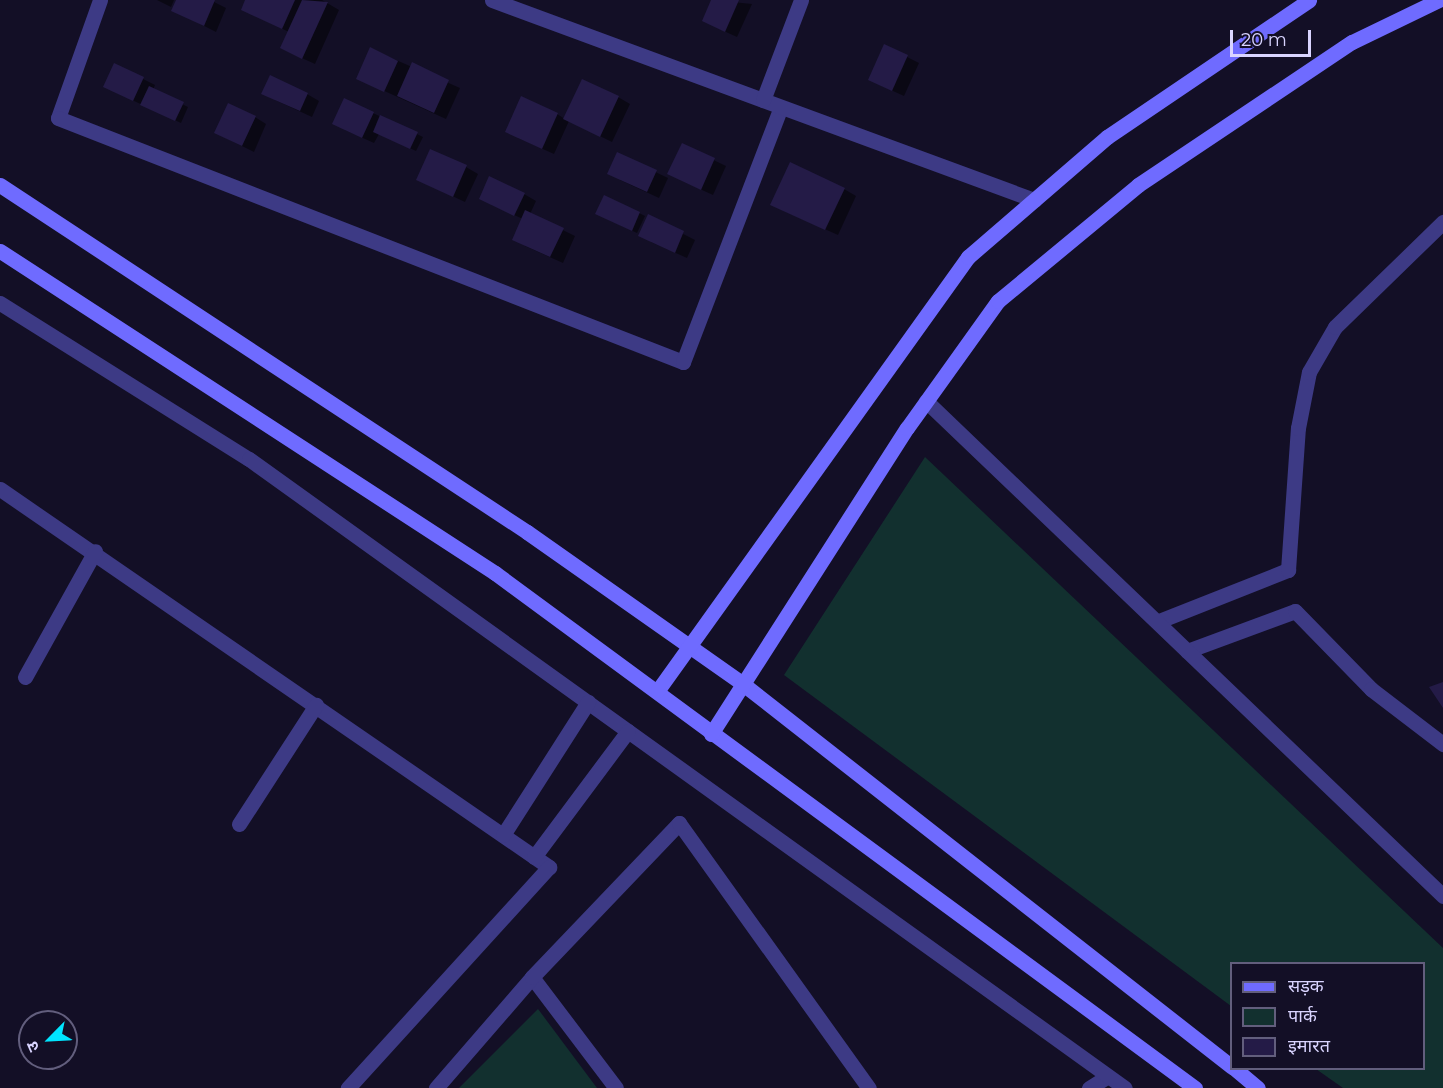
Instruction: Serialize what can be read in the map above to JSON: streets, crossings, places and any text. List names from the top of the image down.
{
  "legend": ["सड़क", "पार्क", "इमारत"],
  "scale_bar": "20 m",
  "north": "bottom left"
}
